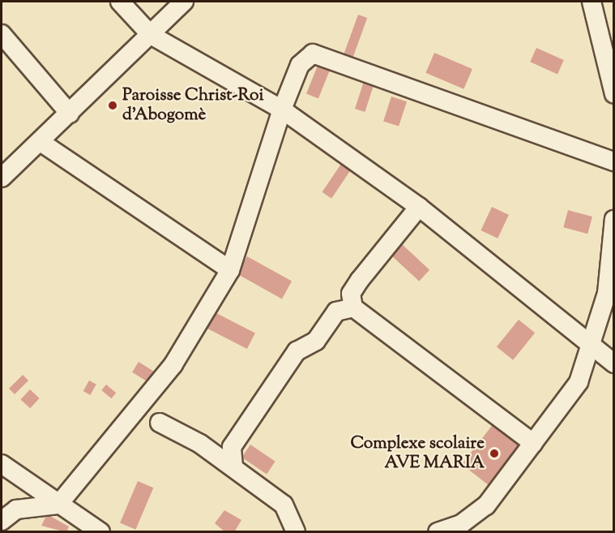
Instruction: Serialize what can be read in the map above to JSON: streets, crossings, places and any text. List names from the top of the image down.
{
  "places": ["Paroisse Christ-Roi d'Abogomè", "Complexe scolaire AVE MARIA"]
}
